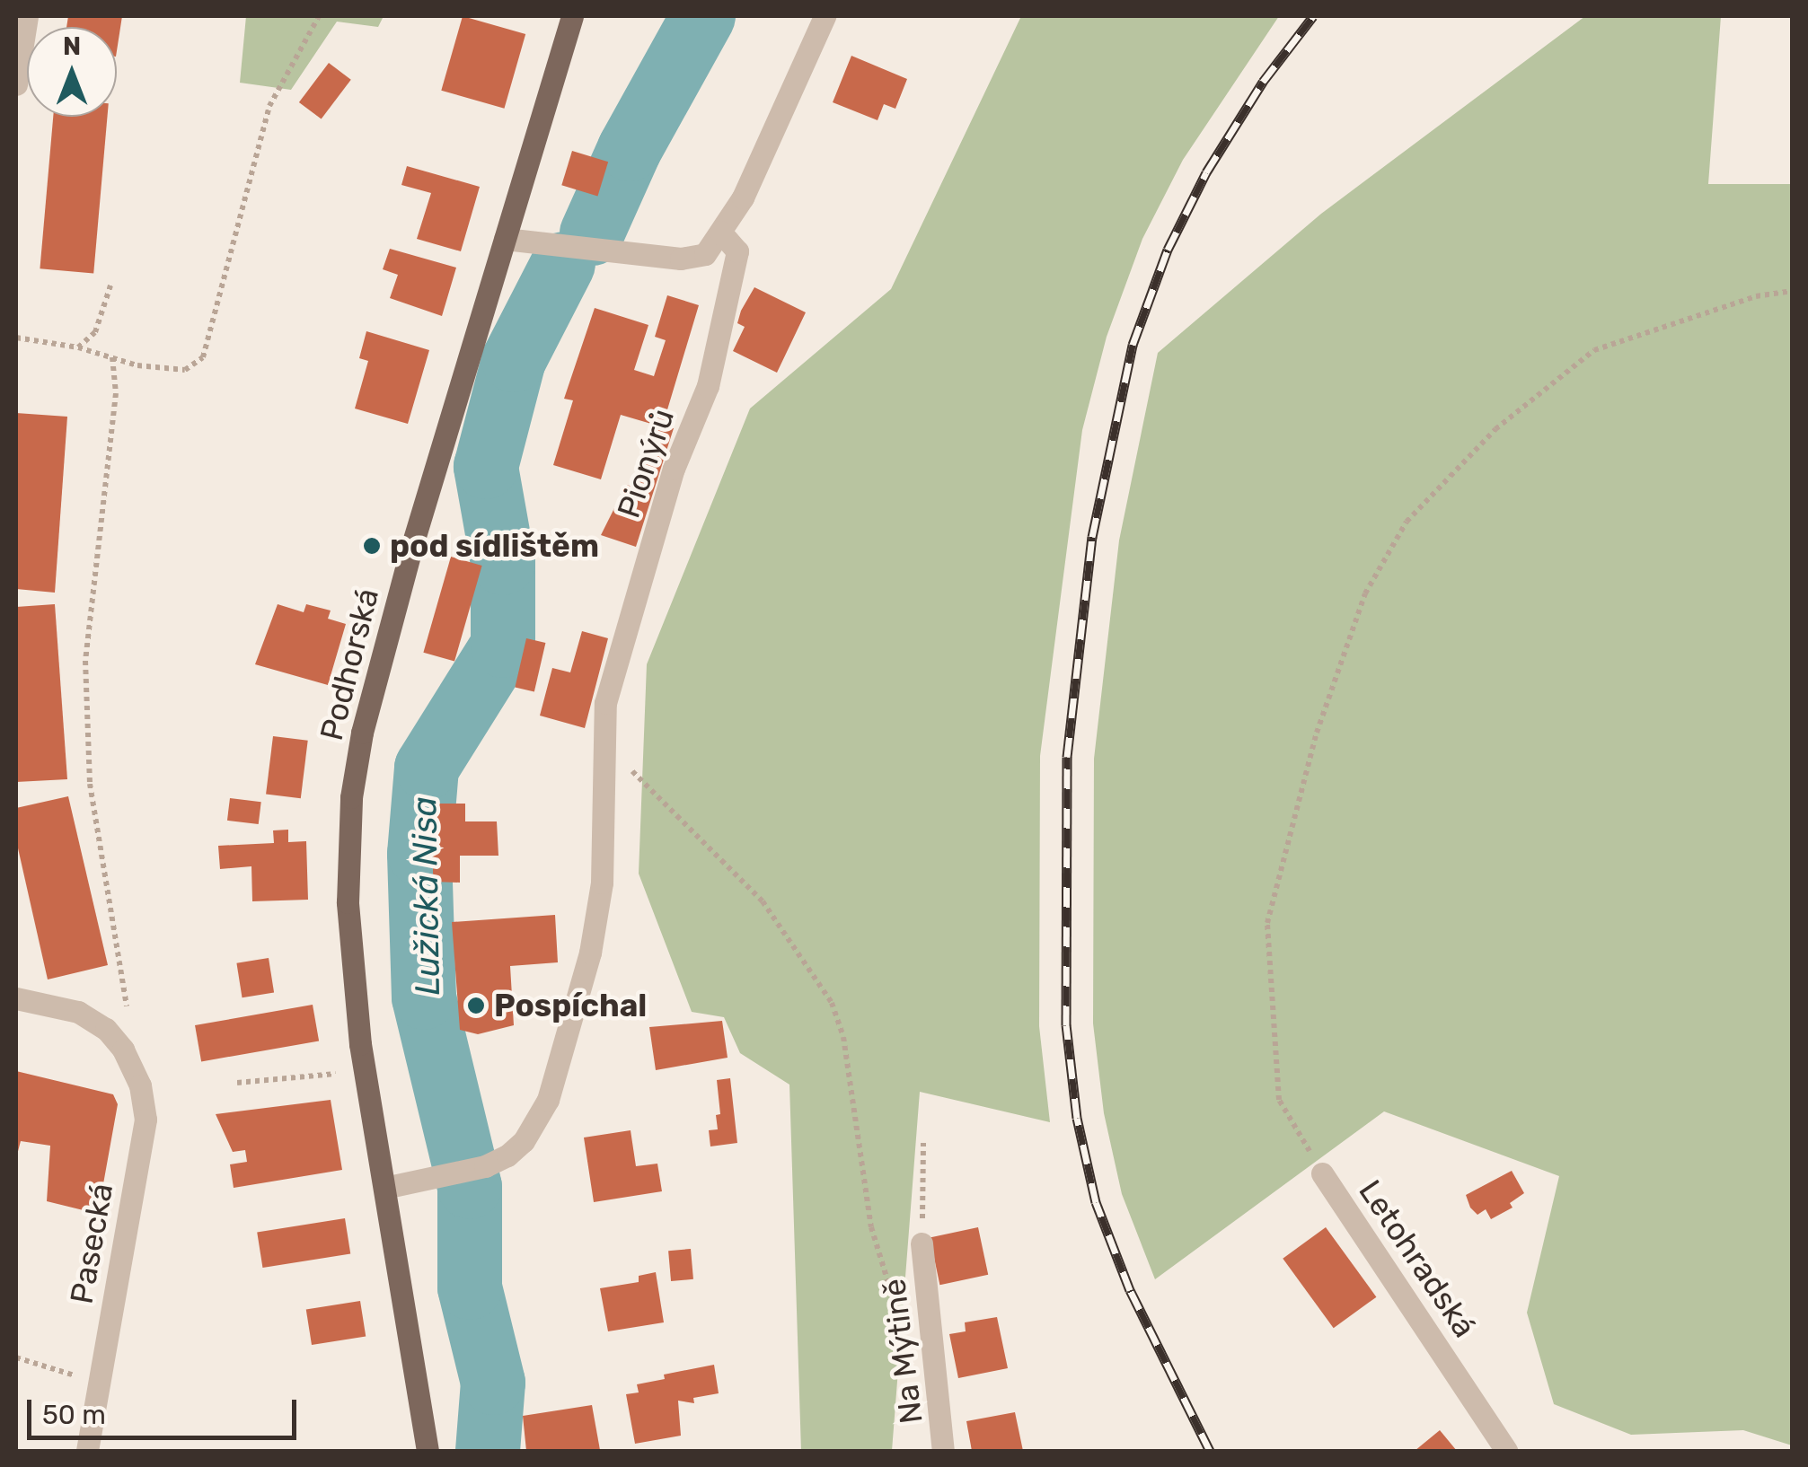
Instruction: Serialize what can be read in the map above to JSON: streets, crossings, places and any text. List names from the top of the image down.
{
  "streets": {
    "main road": ["Podhorská"],
    "street": [
      "Pionýrů",
      "Pasecká",
      "Letohradská",
      "Na Mýtině"
    ]
  },
  "crossings": [
    ["Pionýrů", "Podhorská"]
  ],
  "water": ["Lužická Nisa"],
  "places": ["pod sídlištěm", "Pospíchal"],
  "scale_bar": "50 m",
  "north": "top"
}
